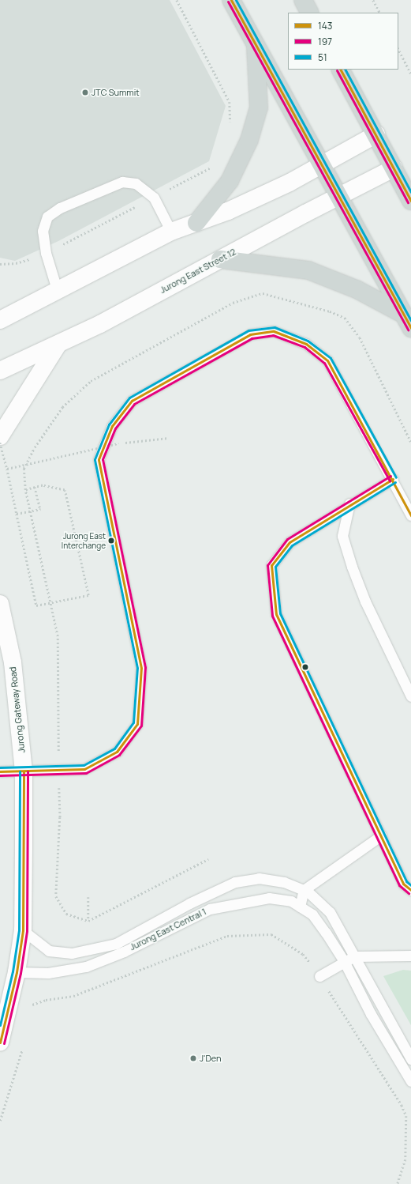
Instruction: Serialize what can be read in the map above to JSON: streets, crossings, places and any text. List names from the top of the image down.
{
  "streets": {
    "street": ["Jurong East Street 12", "Jurong Gateway Road"],
    "lane": ["Jurong East Central 1"]
  },
  "crossings": [
    ["Jurong Gateway Road", "Jurong East Central 1"]
  ],
  "places": ["JTC Summit", "Jurong East Interchange", "J'Den"],
  "lines": ["transit line 143", "transit line 51", "transit line 197"],
  "legend": ["143", "197", "51"]
}
